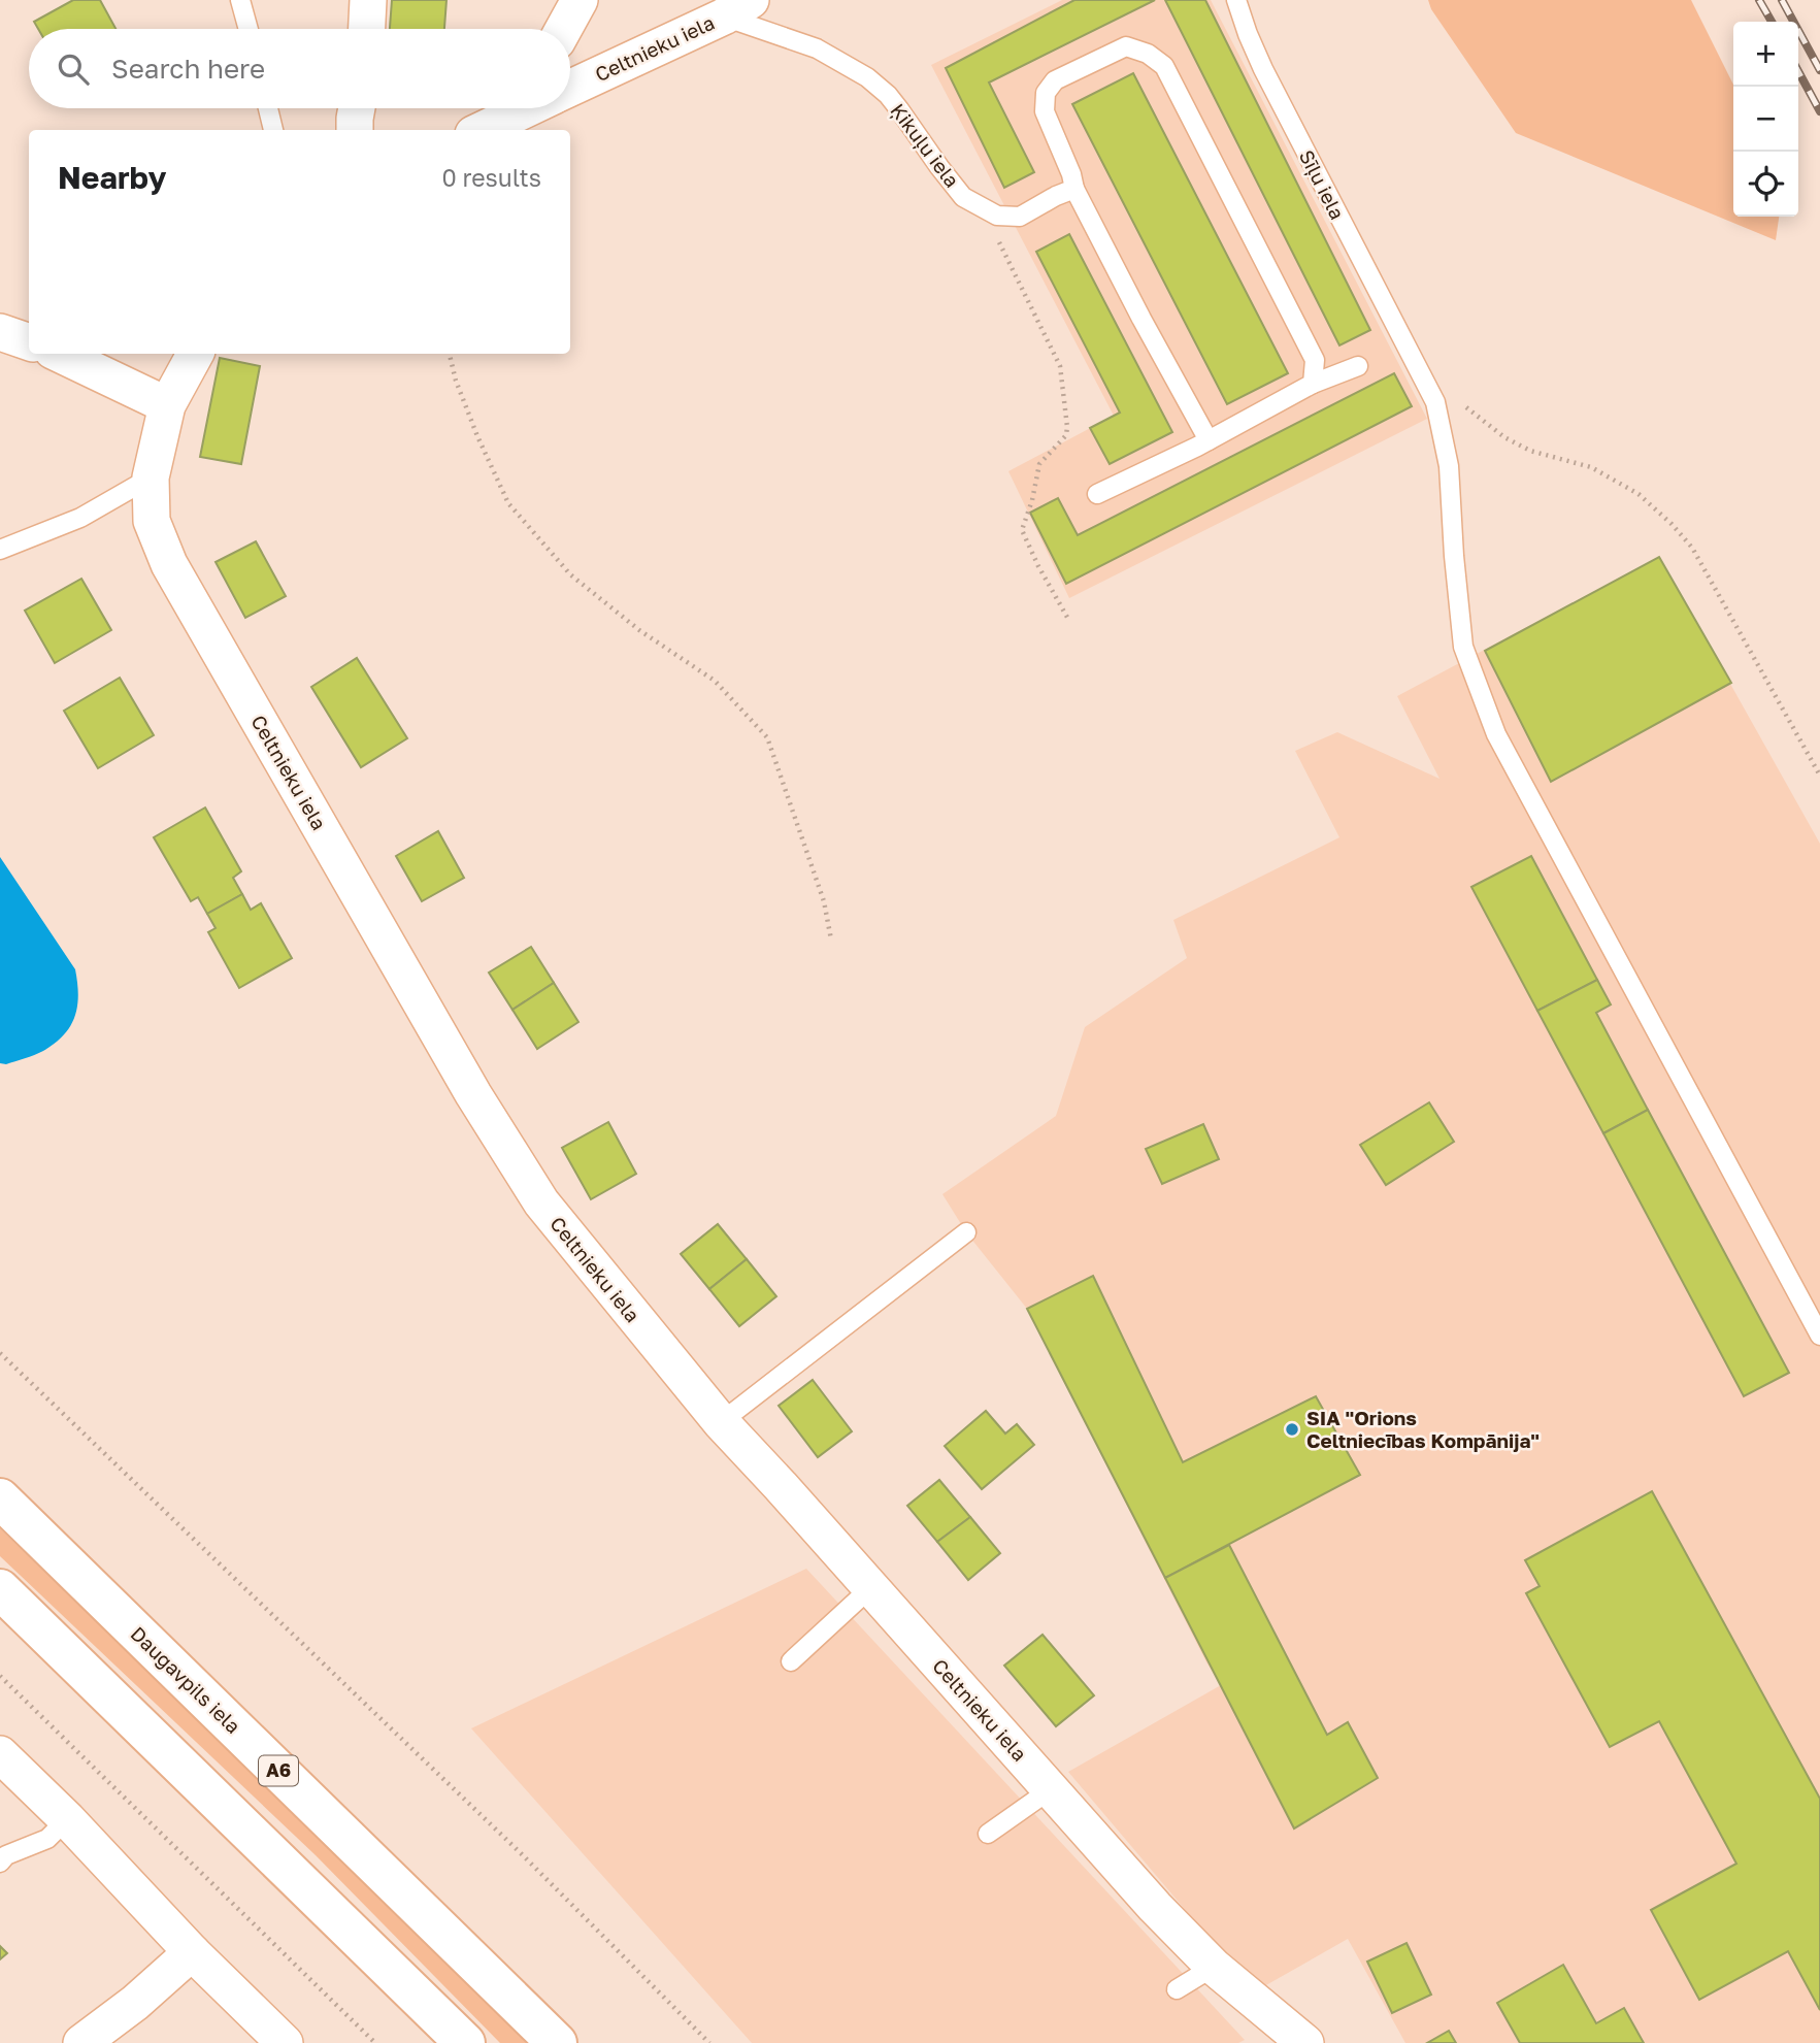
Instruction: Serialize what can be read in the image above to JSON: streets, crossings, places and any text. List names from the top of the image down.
{
  "streets": {
    "highway": ["Daugavpils iela", "A6"],
    "street": ["Celtnieku iela"],
    "lane": ["Ķikuļu iela", "Sīļu iela"]
  },
  "crossings": [
    ["Celtnieku iela", "Ķikuļu iela"]
  ],
  "places": ["SIA \"Orions Celtniecības Kompānija\""],
  "page": {
    "map_buttons": ["+", "−"],
    "search": "Search here",
    "heading": ["Nearby", "0 results"]
  }
}
